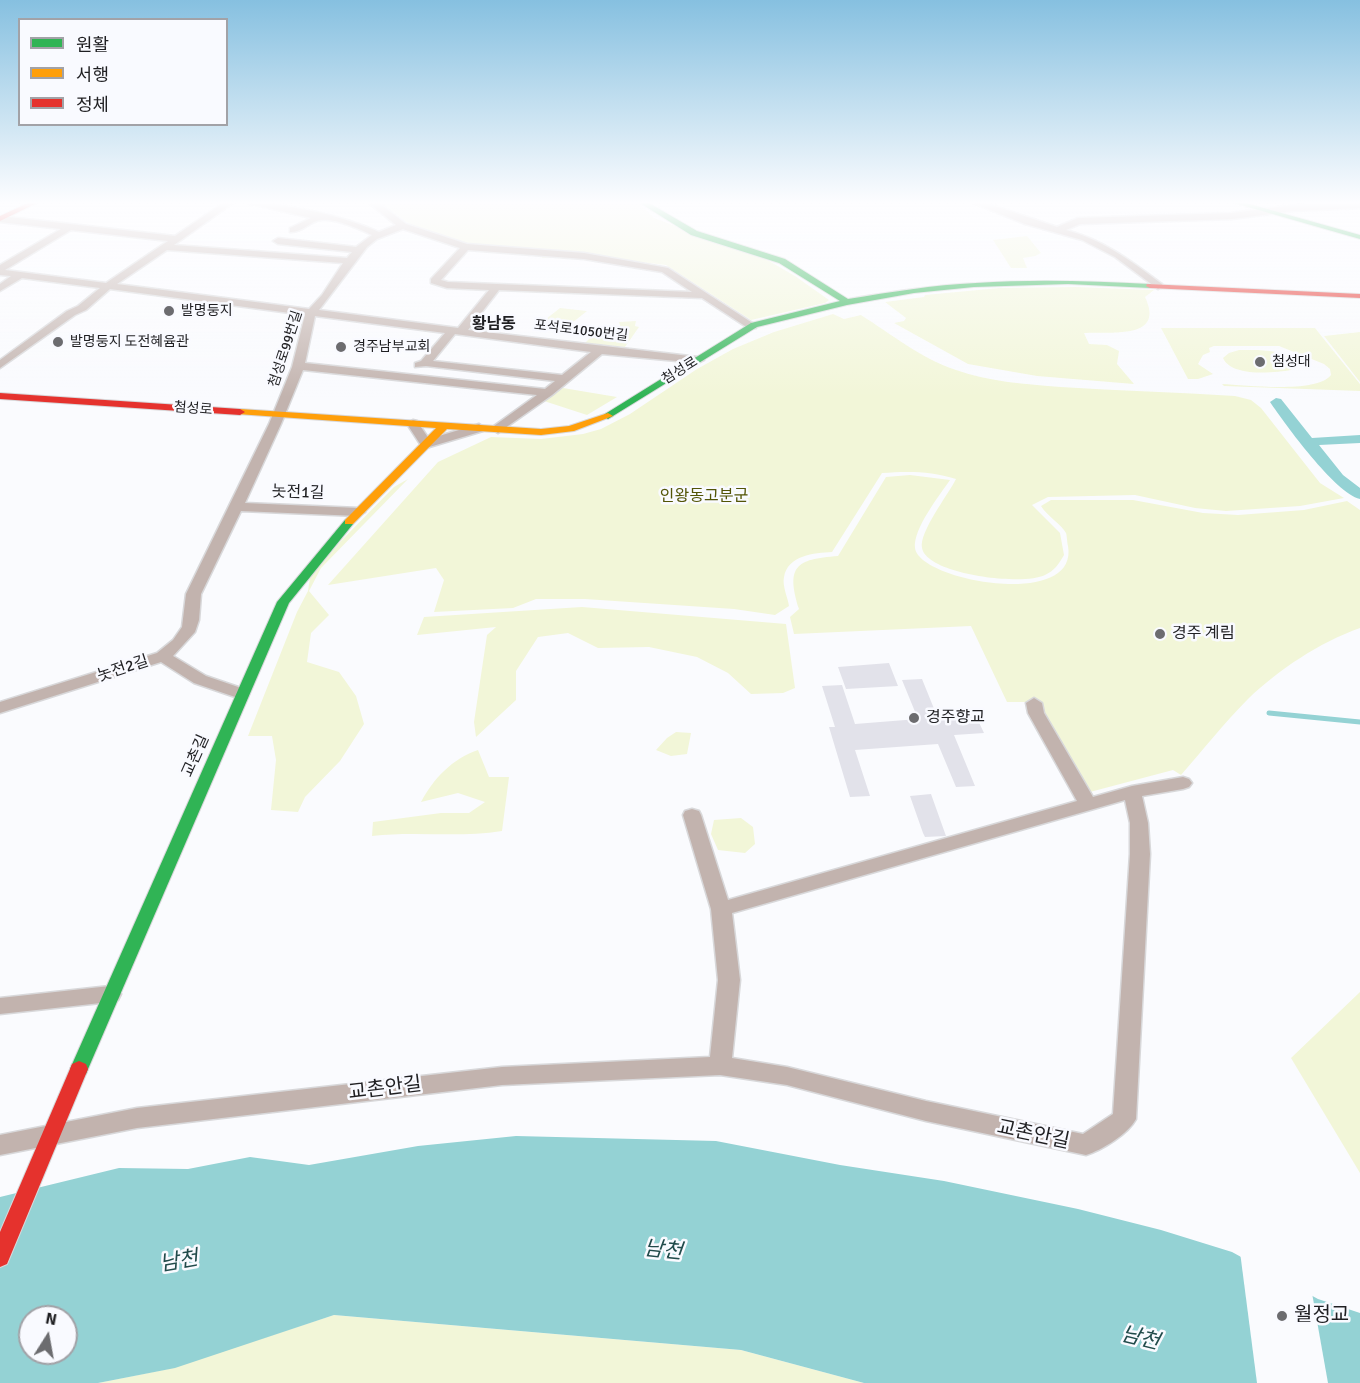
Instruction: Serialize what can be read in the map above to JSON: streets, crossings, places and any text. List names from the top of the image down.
{
  "streets": {
    "street": [
      "포석로1050번길",
      "첨성로99번길",
      "첨성로",
      "놋전1길",
      "놋전2길",
      "교촌길",
      "교촌안길"
    ]
  },
  "crossings": [
    ["포석로1050번길", "첨성로99번길"],
    ["포석로1050번길", "첨성로"],
    ["첨성로99번길", "첨성로"],
    ["첨성로", "교촌길"],
    ["놋전1길", "교촌길"],
    ["놋전2길", "교촌길"],
    ["교촌길", "교촌안길"]
  ],
  "districts": ["황남동"],
  "water": ["남천"],
  "parks": ["인왕동고분군"],
  "places": [
    "발명둥지",
    "발명둥지 도전혜윰관",
    "경주남부교회",
    "첨성대",
    "경주 계림",
    "경주향교",
    "월정교"
  ],
  "legend": ["원활", "서행", "정체"],
  "north": "top"
}
